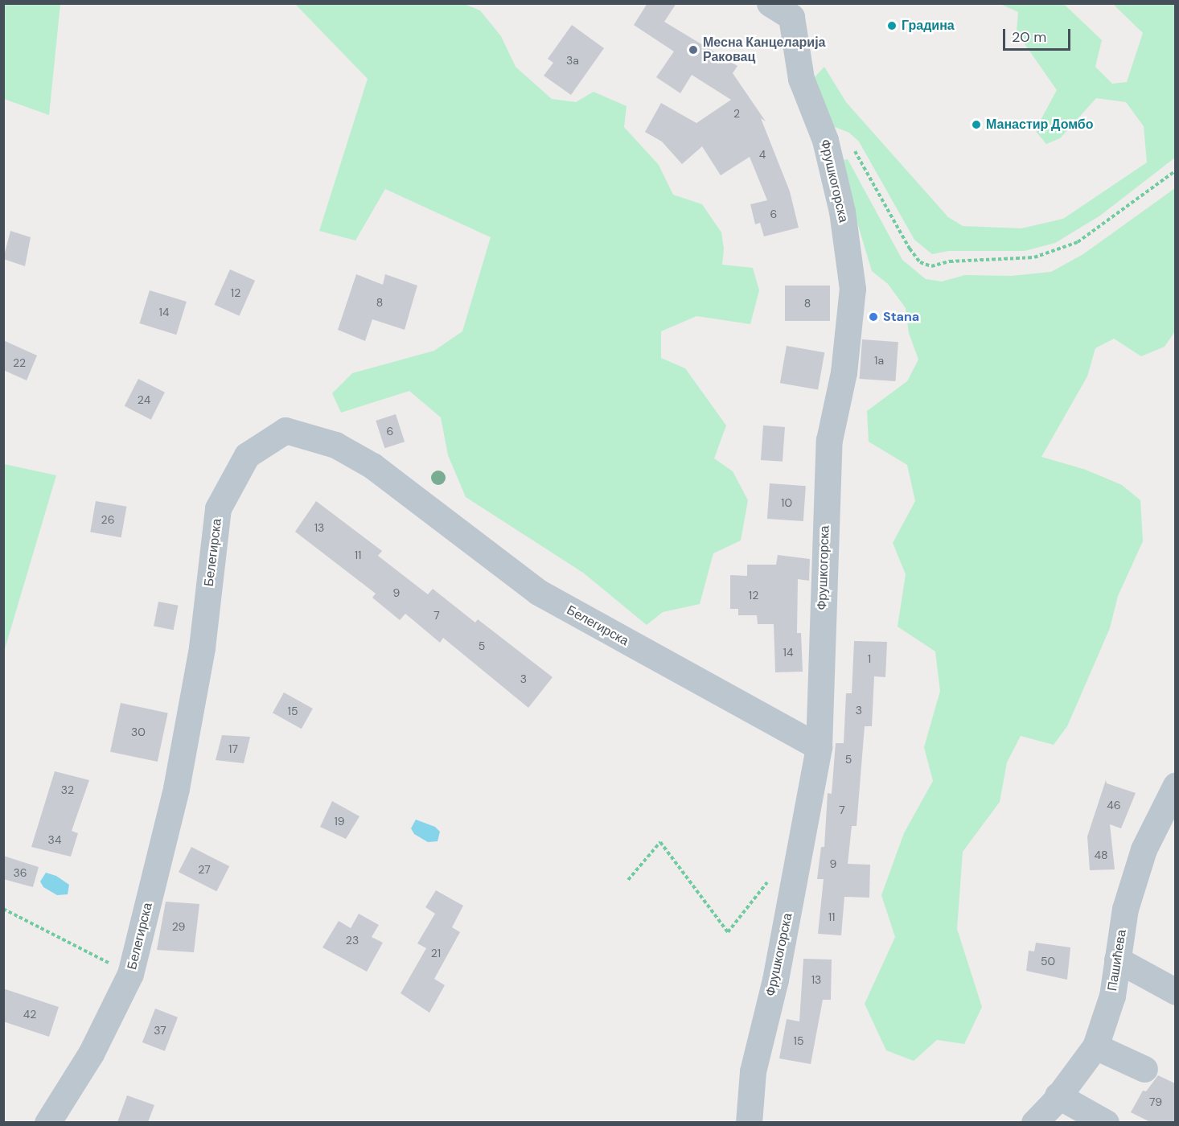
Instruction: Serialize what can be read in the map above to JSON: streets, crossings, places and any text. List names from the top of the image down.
{
  "streets": {
    "street": ["Фрушкогорска", "Белегирска", "Пашићева"]
  },
  "crossings": [
    ["Фрушкогорска", "Белегирска"]
  ],
  "places": [
    "Градина",
    "Месна Канцеларија Раковац",
    "Манастир Домбо",
    "Stana"
  ],
  "house_numbers": [
    "3a",
    "2",
    "4",
    "6",
    "12",
    "8",
    "8",
    "14",
    "1a",
    "22",
    "24",
    "6",
    "10",
    "26",
    "13",
    "11",
    "9",
    "12",
    "7",
    "5",
    "14",
    "1",
    "3",
    "3",
    "15",
    "30",
    "17",
    "5",
    "32",
    "46",
    "7",
    "19",
    "34",
    "48",
    "9",
    "27",
    "36",
    "11",
    "29",
    "23",
    "21",
    "50",
    "13",
    "42",
    "37",
    "15",
    "79"
  ],
  "scale_bar": "20 m"
}
